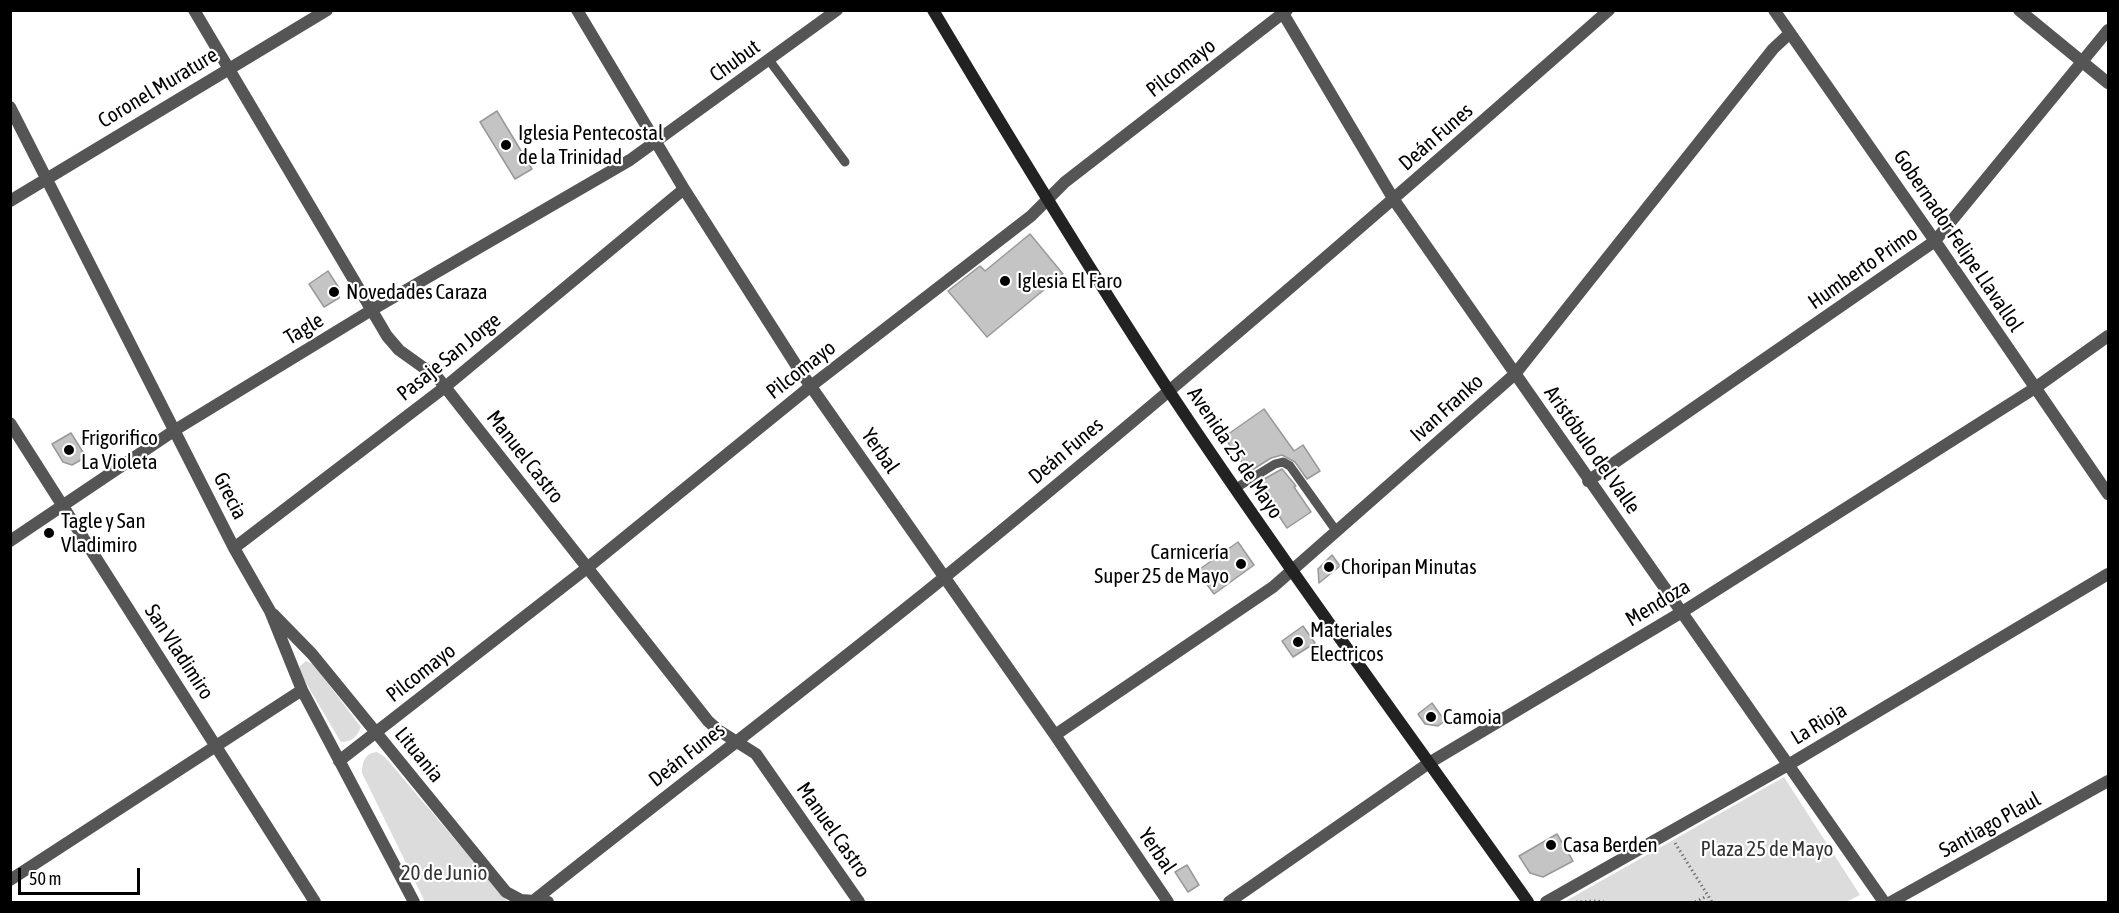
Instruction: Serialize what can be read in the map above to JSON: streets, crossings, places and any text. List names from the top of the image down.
{
  "streets": {
    "main road": ["Avenida 25 de Mayo"],
    "street": [
      "Chubut",
      "Pilcomayo",
      "Coronel Murature",
      "Deán Funes",
      "Gobernador Felipe Llavallol",
      "Humberto Primo",
      "Tagle",
      "Pasaje San Jorge",
      "Ivan Franko",
      "Aristóbulo del Valle",
      "Yerbal",
      "Manuel Castro",
      "Grecia",
      "Mendoza",
      "San Vladimiro",
      "La Rioja",
      "Lituania",
      "Santiago Plaul"
    ]
  },
  "crossings": [
    ["Chubut", "Tagle"],
    ["Chubut", "Yerbal"],
    ["Pilcomayo", "Aristóbulo del Valle"],
    ["Pilcomayo", "Yerbal"],
    ["Pilcomayo", "Avenida 25 de Mayo"],
    ["Pilcomayo", "Manuel Castro"],
    ["Pilcomayo", "Grecia"],
    ["Pilcomayo", "Lituania"],
    ["Coronel Murature", "Manuel Castro"],
    ["Coronel Murature", "Grecia"],
    ["Deán Funes", "Aristóbulo del Valle"],
    ["Deán Funes", "Yerbal"],
    ["Deán Funes", "Avenida 25 de Mayo"],
    ["Deán Funes", "Manuel Castro"],
    ["Deán Funes", "Lituania"],
    ["Gobernador Felipe Llavallol", "Humberto Primo"],
    ["Gobernador Felipe Llavallol", "Ivan Franko"],
    ["Gobernador Felipe Llavallol", "Mendoza"],
    ["Humberto Primo", "Aristóbulo del Valle"],
    ["Tagle", "Yerbal"],
    ["Tagle", "Manuel Castro"],
    ["Tagle", "Grecia"],
    ["Tagle", "San Vladimiro"],
    ["Pasaje San Jorge", "Yerbal"],
    ["Pasaje San Jorge", "Manuel Castro"],
    ["Pasaje San Jorge", "Grecia"],
    ["Ivan Franko", "Aristóbulo del Valle"],
    ["Ivan Franko", "Yerbal"],
    ["Ivan Franko", "Avenida 25 de Mayo"],
    ["Aristóbulo del Valle", "Mendoza"],
    ["Aristóbulo del Valle", "La Rioja"],
    ["Avenida 25 de Mayo", "Mendoza"],
    ["Grecia", "Lituania"]
  ],
  "parks": ["Plaza 25 de Mayo", "20 de Junio"],
  "places": [
    "Iglesia Pentecostal de la Trinidad",
    "Iglesia El Faro",
    "Novedades Caraza",
    "Frigorifico La Violeta",
    "Tagle y San Vladimiro",
    "Carnicería Super 25 de Mayo",
    "Choripan Minutas",
    "Materiales Electricos",
    "Camoia",
    "Casa Berden"
  ],
  "scale_bar": "50 m"
}
